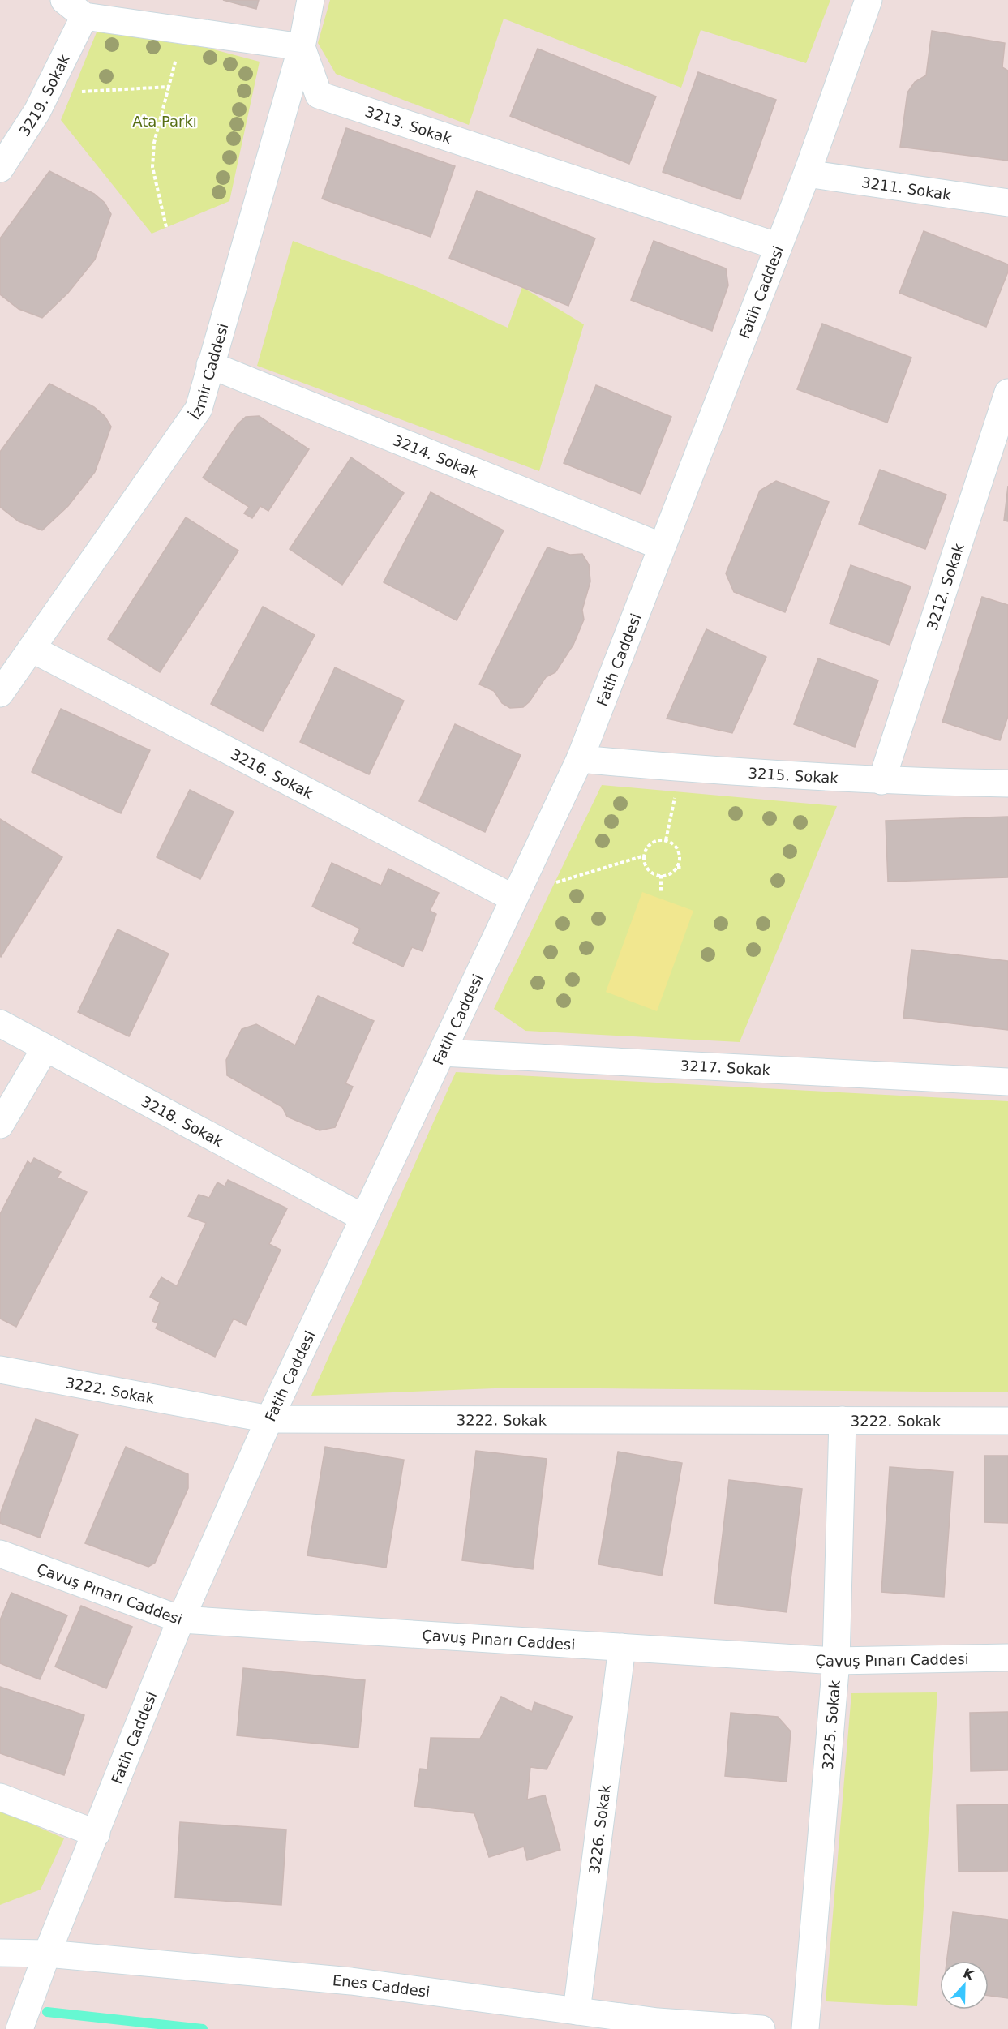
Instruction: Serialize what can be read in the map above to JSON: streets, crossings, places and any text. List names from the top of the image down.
{
  "streets": {
    "street": [
      "3219. Sokak",
      "3213. Sokak",
      "3211. Sokak",
      "Fatih Caddesi",
      "İzmir Caddesi",
      "3214. Sokak",
      "3212. Sokak",
      "3216. Sokak",
      "3215. Sokak",
      "3217. Sokak",
      "3218. Sokak",
      "3222. Sokak",
      "Çavuş Pınarı Caddesi",
      "3225. Sokak",
      "3226. Sokak",
      "Enes Caddesi"
    ]
  },
  "crossings": [
    ["3213. Sokak", "Fatih Caddesi"],
    ["3213. Sokak", "İzmir Caddesi"],
    ["3211. Sokak", "Fatih Caddesi"],
    ["Fatih Caddesi", "3214. Sokak"],
    ["Fatih Caddesi", "3216. Sokak"],
    ["Fatih Caddesi", "3215. Sokak"],
    ["Fatih Caddesi", "3217. Sokak"],
    ["Fatih Caddesi", "3218. Sokak"],
    ["Fatih Caddesi", "3222. Sokak"],
    ["Fatih Caddesi", "Çavuş Pınarı Caddesi"],
    ["Fatih Caddesi", "Enes Caddesi"],
    ["İzmir Caddesi", "3214. Sokak"],
    ["İzmir Caddesi", "3216. Sokak"],
    ["3212. Sokak", "3215. Sokak"],
    ["3222. Sokak", "3225. Sokak"],
    ["Çavuş Pınarı Caddesi", "3225. Sokak"],
    ["Çavuş Pınarı Caddesi", "3226. Sokak"],
    ["3226. Sokak", "Enes Caddesi"]
  ],
  "parks": ["Ata Parkı"],
  "north": "top"
}
